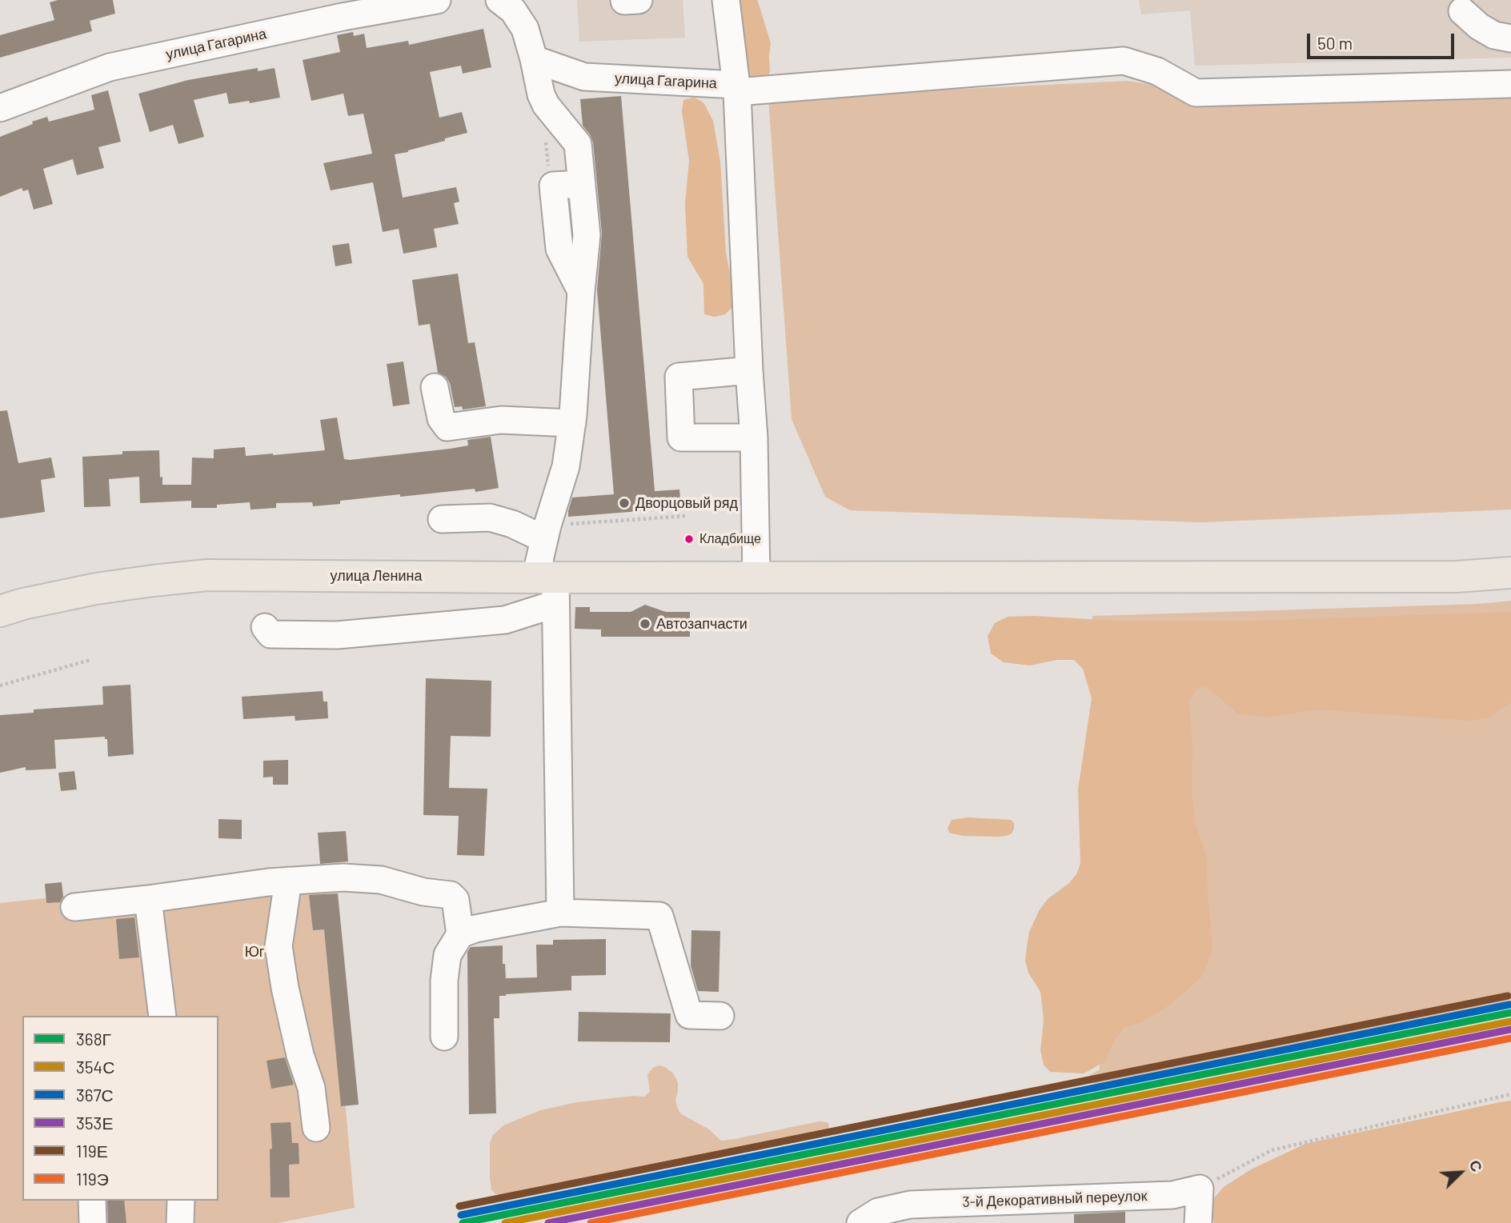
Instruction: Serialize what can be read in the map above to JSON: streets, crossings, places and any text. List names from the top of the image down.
{
  "streets": {
    "main road": ["улица Ленина"],
    "street": ["улица Гагарина", "3-й Декоративный переулок"]
  },
  "parks": ["Юг"],
  "places": ["Дворцовый ряд", "Кладбище", "Автозапчасти"],
  "lines": [
    "transit line 119Е",
    "transit line 367С",
    "transit line 368Г",
    "transit line 354С",
    "transit line 353Е",
    "transit line 119Э"
  ],
  "legend": [
    "368Г",
    "354С",
    "367С",
    "353Е",
    "119Е",
    "119Э"
  ],
  "scale_bar": "50 m",
  "north": "top right"
}
